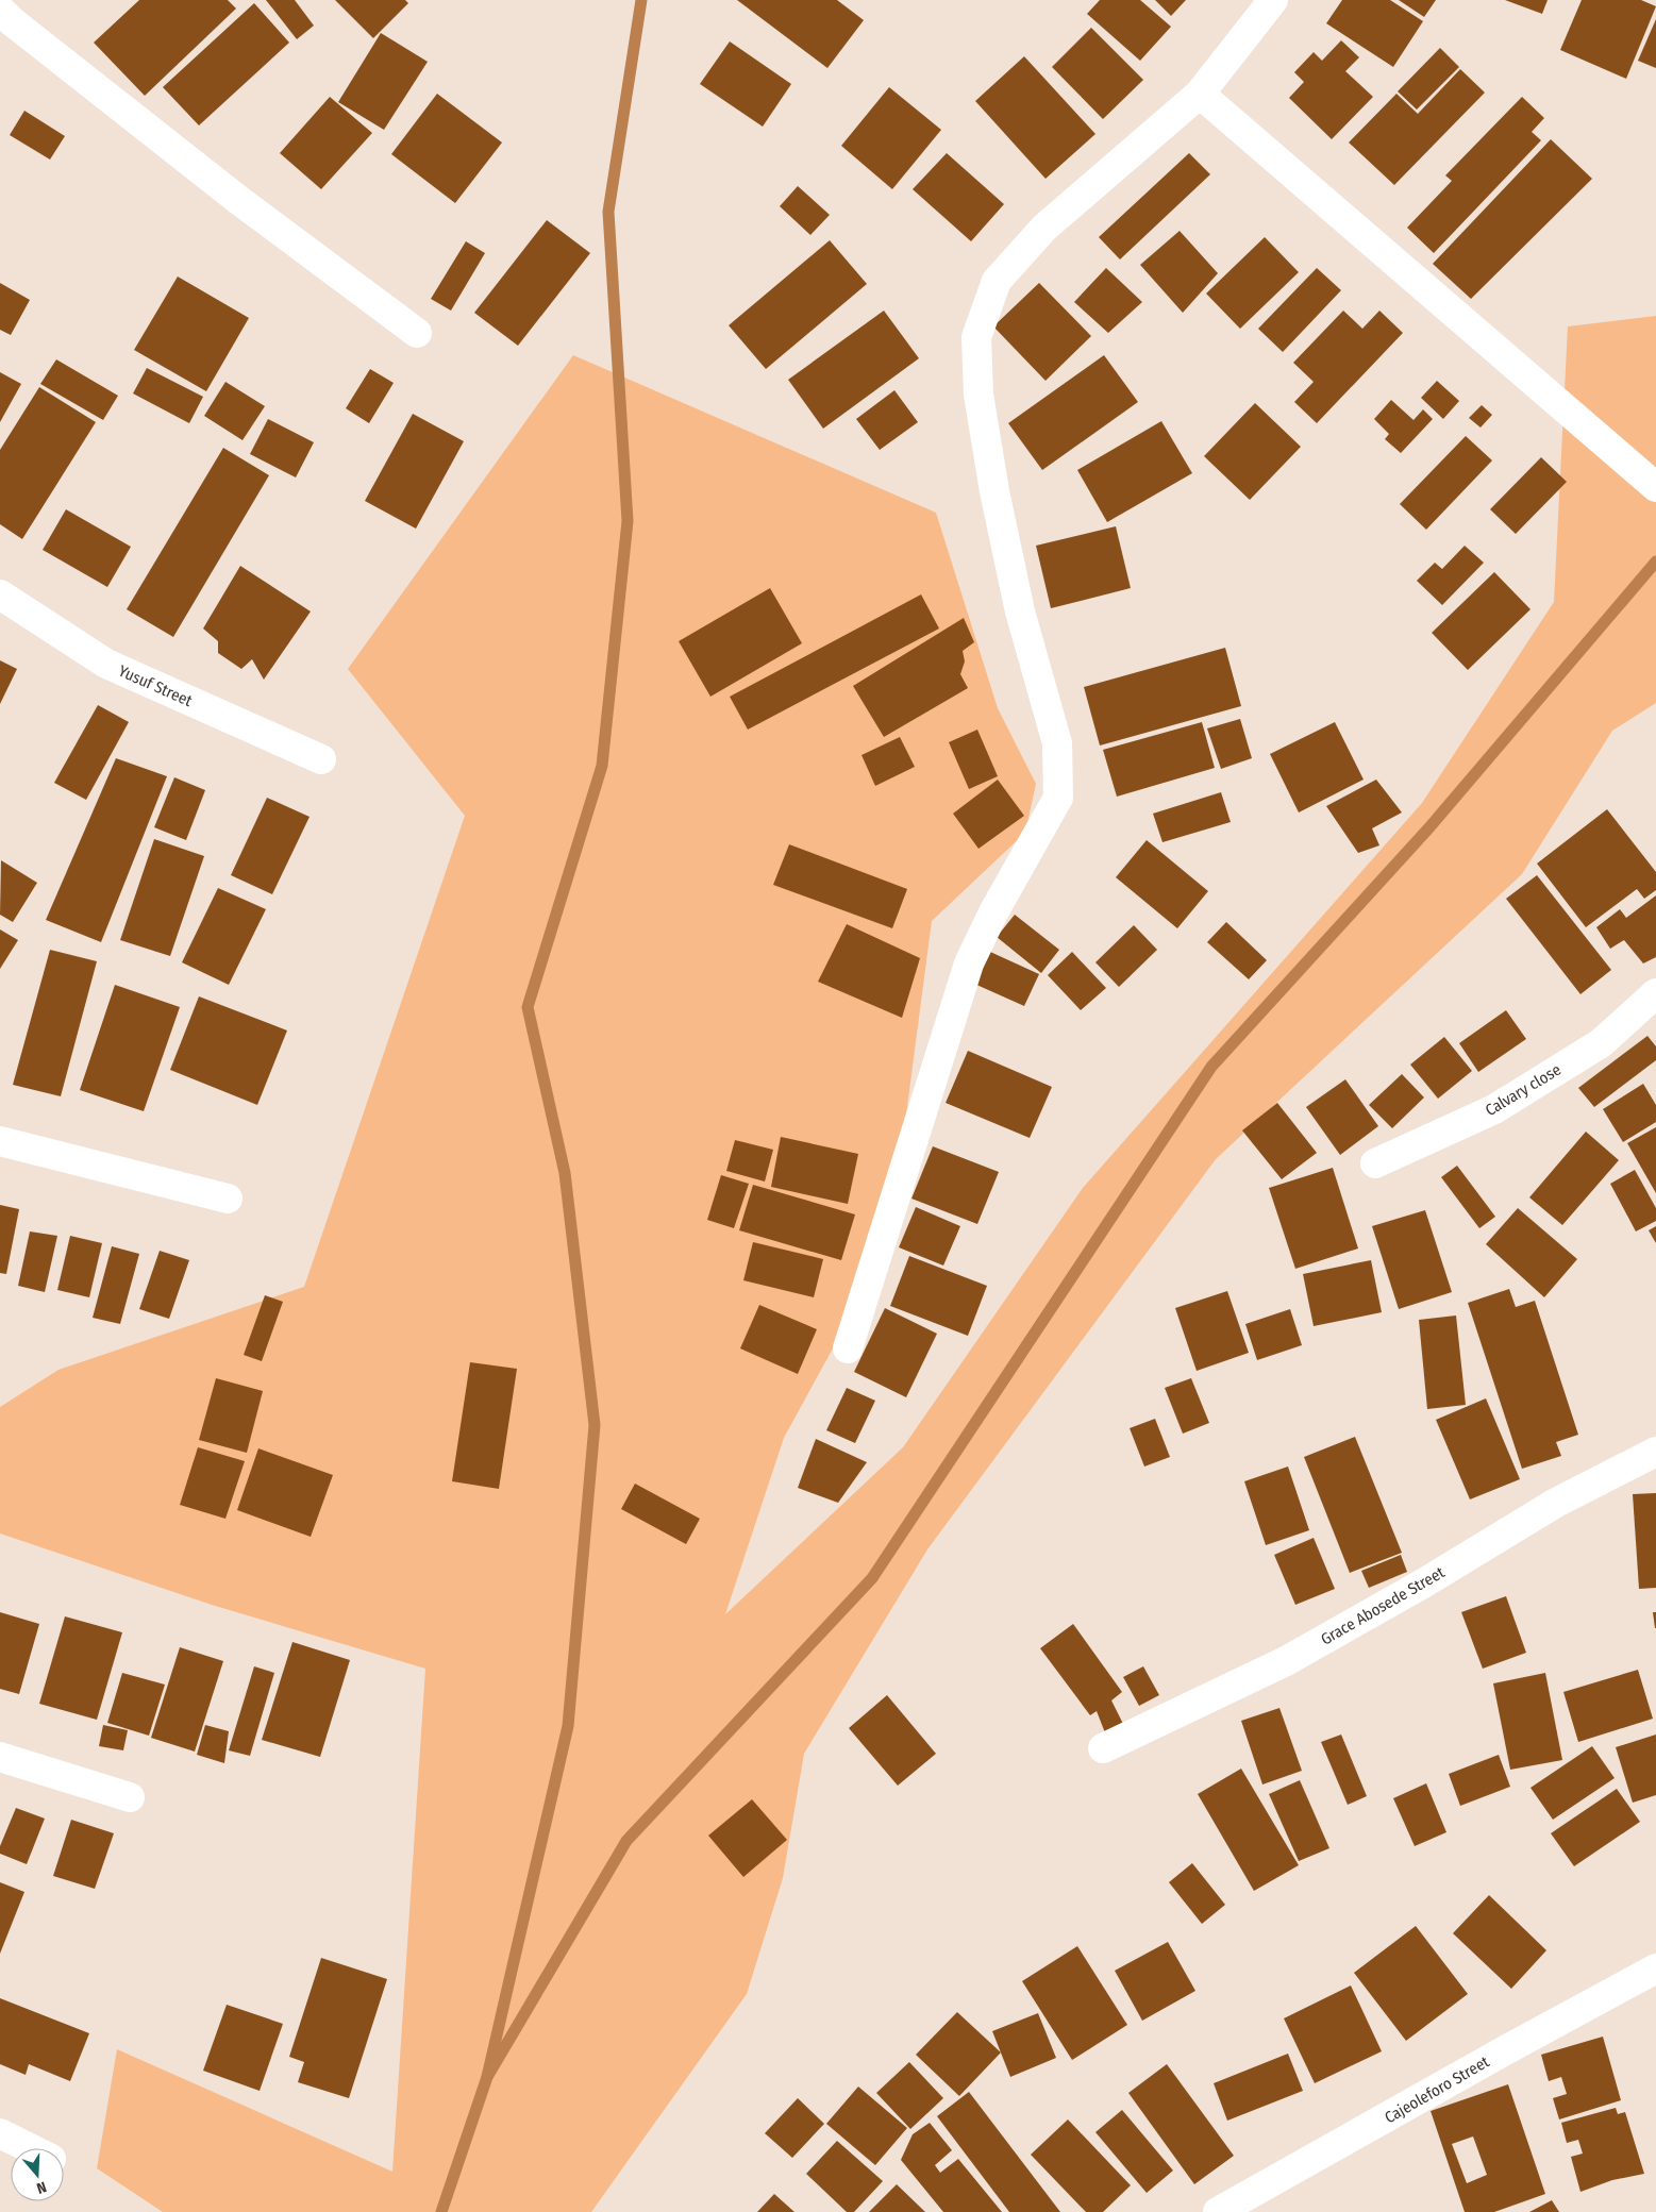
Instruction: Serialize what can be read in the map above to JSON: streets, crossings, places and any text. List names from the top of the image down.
{
  "streets": {
    "street": [
      "Yusuf Street",
      "Calvary close",
      "Grace Abosede Street",
      "Cajeoleforo Street"
    ]
  },
  "north": "bottom"
}
